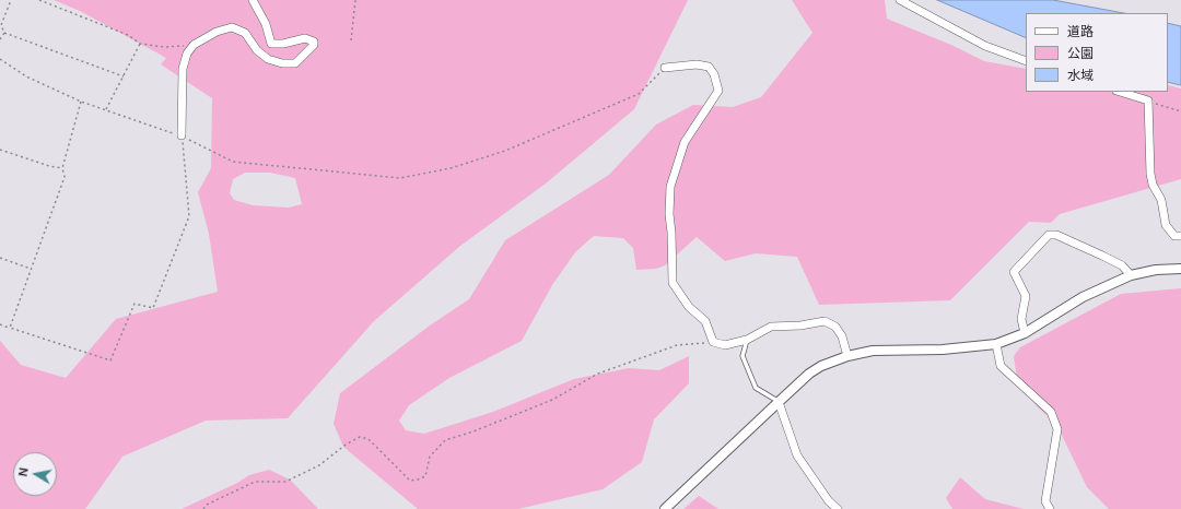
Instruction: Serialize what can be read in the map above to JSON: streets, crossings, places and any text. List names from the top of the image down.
{
  "legend": ["道路", "公園", "水域"],
  "north": "left"
}
